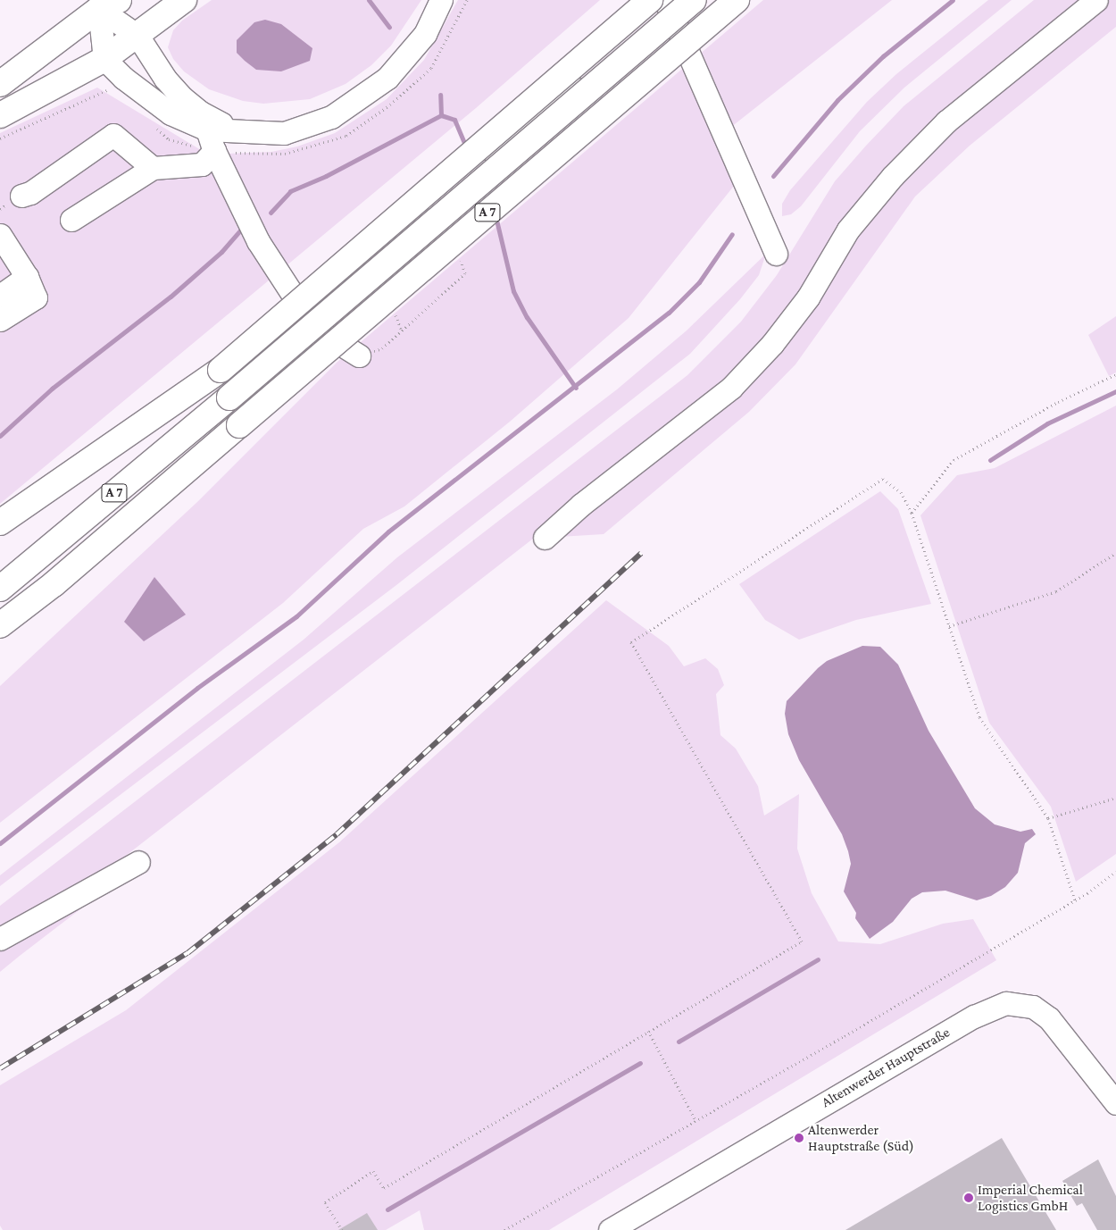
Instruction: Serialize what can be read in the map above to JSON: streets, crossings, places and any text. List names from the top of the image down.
{
  "streets": {
    "main road": ["A 7"],
    "street": ["Altenwerder Hauptstraße"]
  },
  "places": ["Altenwerder Hauptstraße (Süd)", "Imperial Chemical Logistics GmbH"]
}
